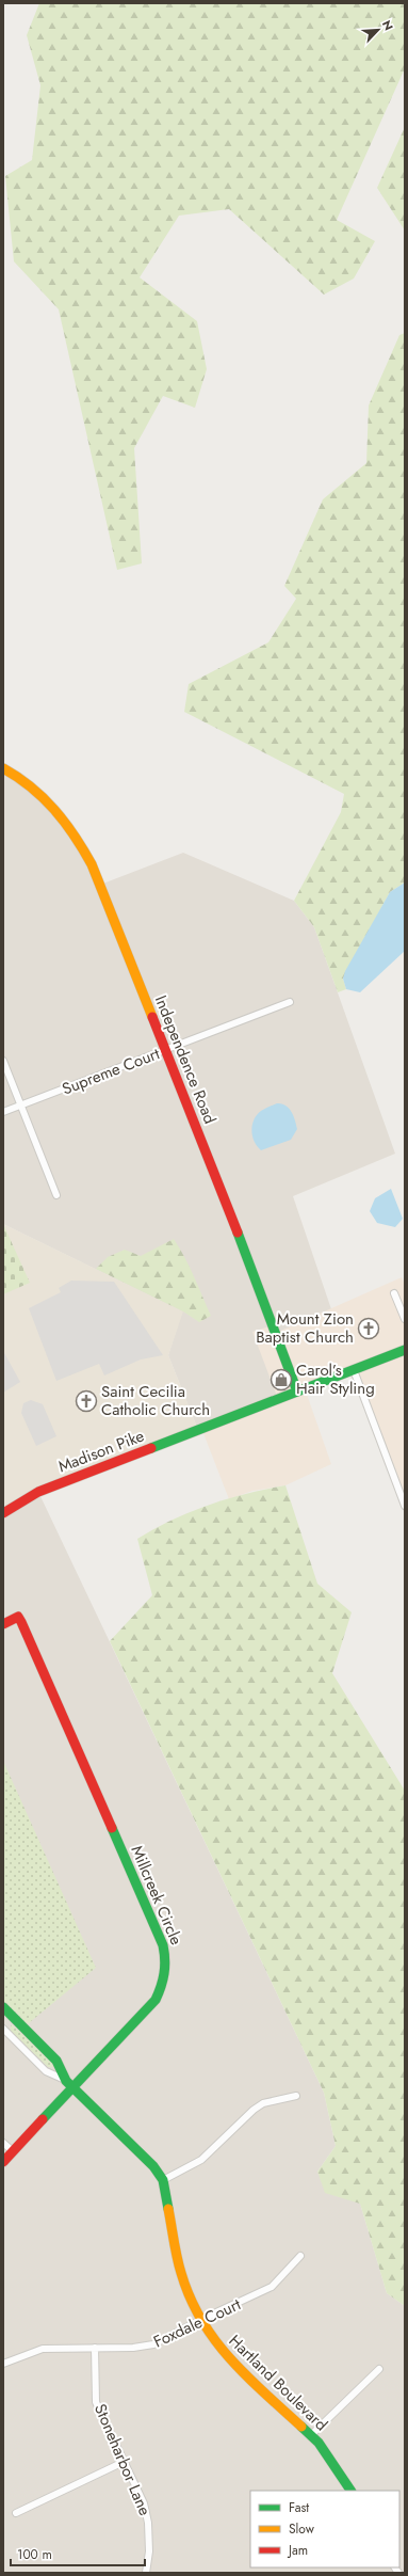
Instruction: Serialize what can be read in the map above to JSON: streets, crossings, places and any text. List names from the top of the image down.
{
  "streets": {
    "street": [
      "Independence Road",
      "Supreme Court",
      "Madison Pike",
      "Millcreek Circle",
      "Foxdale Court",
      "Hartland Boulevard",
      "Stoneharbor Lane"
    ]
  },
  "crossings": [
    ["Independence Road", "Supreme Court"],
    ["Independence Road", "Madison Pike"],
    ["Millcreek Circle", "Hartland Boulevard"],
    ["Foxdale Court", "Hartland Boulevard"],
    ["Foxdale Court", "Stoneharbor Lane"]
  ],
  "places": {
    "church": ["Mount Zion Baptist Church", "Saint Cecilia Catholic Church"],
    "shop": ["Carol’s Hair Styling"]
  },
  "legend": ["Fast", "Slow", "Jam"],
  "scale_bar": "100 m",
  "north": "top right"
}
